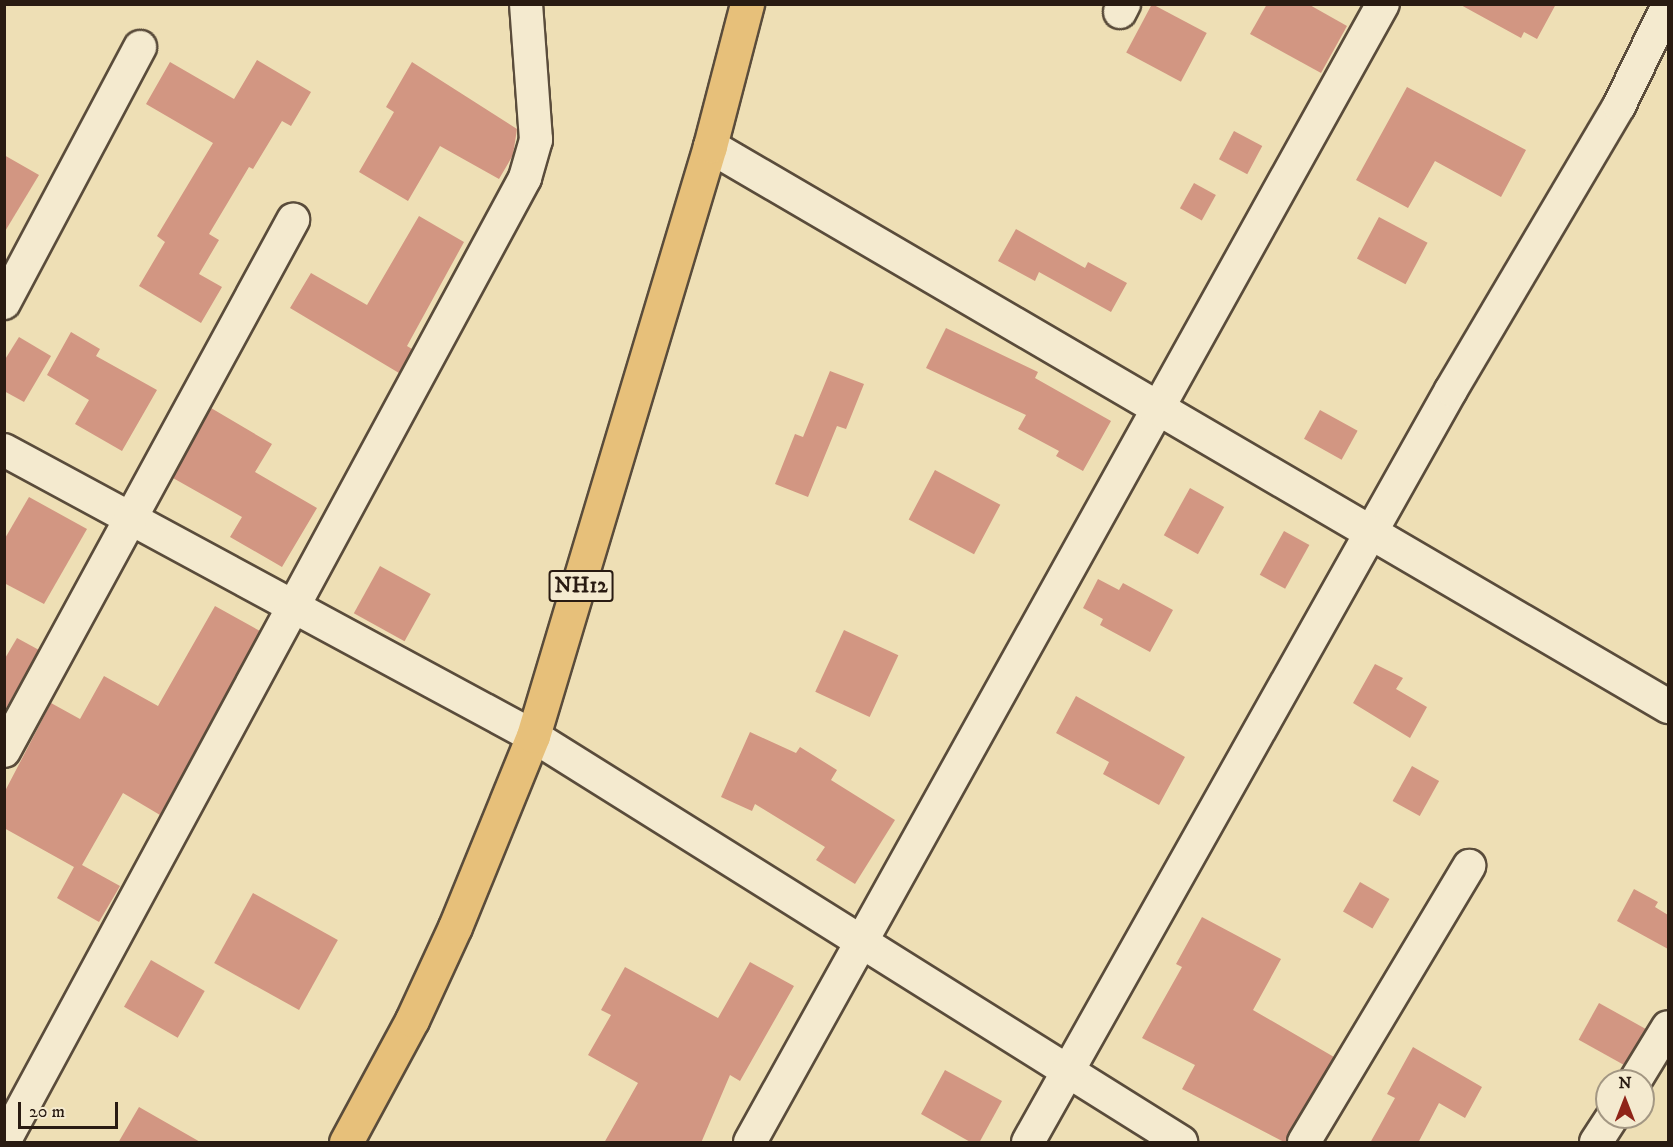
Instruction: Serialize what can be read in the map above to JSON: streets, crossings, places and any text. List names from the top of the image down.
{
  "streets": {
    "highway": ["NH12"]
  },
  "scale_bar": "20 m",
  "north": "top"
}
